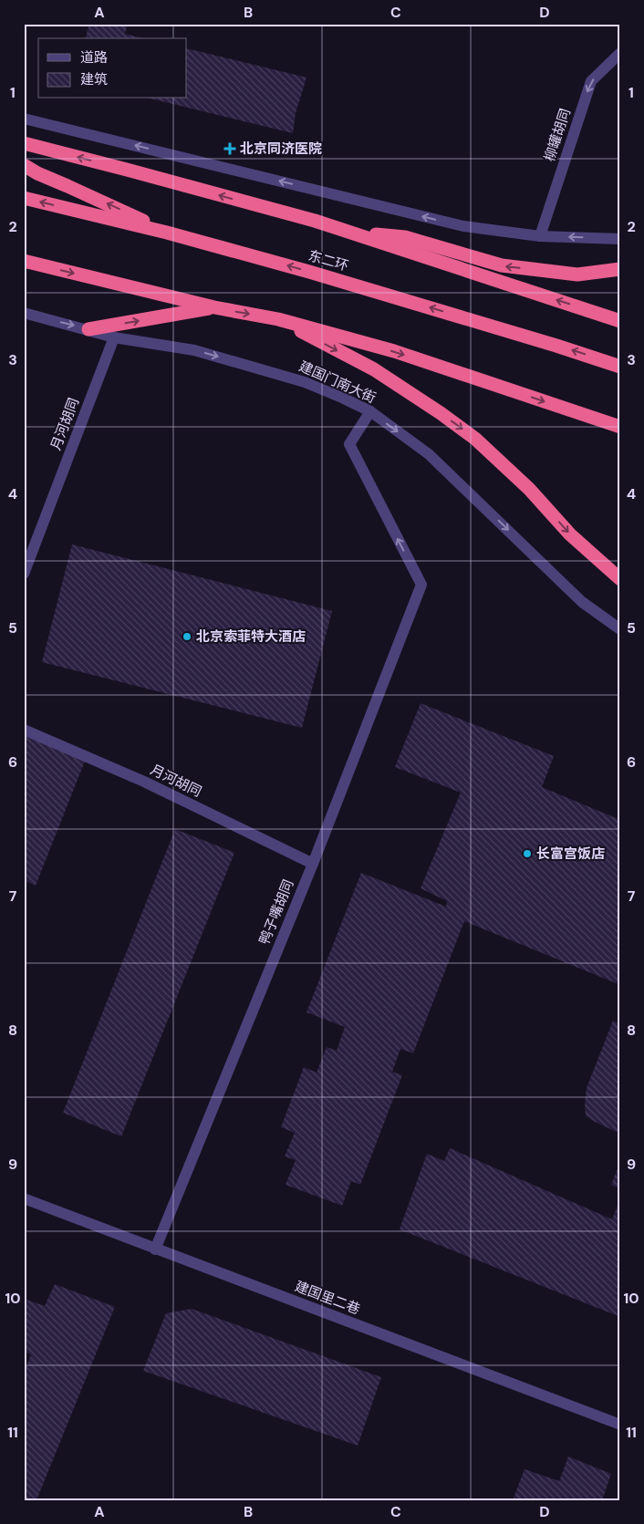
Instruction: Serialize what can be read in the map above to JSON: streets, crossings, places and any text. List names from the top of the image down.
{
  "streets": {
    "highway": ["东二环"],
    "street": [
      "柳罐胡同",
      "建国门南大街",
      "月河胡同",
      "鸭子嘴胡同",
      "建国里二巷"
    ]
  },
  "crossings": [
    ["建国门南大街", "月河胡同"],
    ["建国门南大街", "鸭子嘴胡同"],
    ["月河胡同", "鸭子嘴胡同"],
    ["鸭子嘴胡同", "建国里二巷"]
  ],
  "one_way": ["柳罐胡同", "建国门南大街", "鸭子嘴胡同"],
  "places": {
    "health": ["北京同济医院"],
    "other": ["北京索菲特大酒店", "长富宫饭店"]
  },
  "legend": ["道路", "建筑"],
  "grid": {
    "columns": [
      "A",
      "B",
      "C",
      "D"
    ],
    "rows": [
      "1",
      "2",
      "3",
      "4",
      "5",
      "6",
      "7",
      "8",
      "9",
      "10",
      "11"
    ]
  }
}
